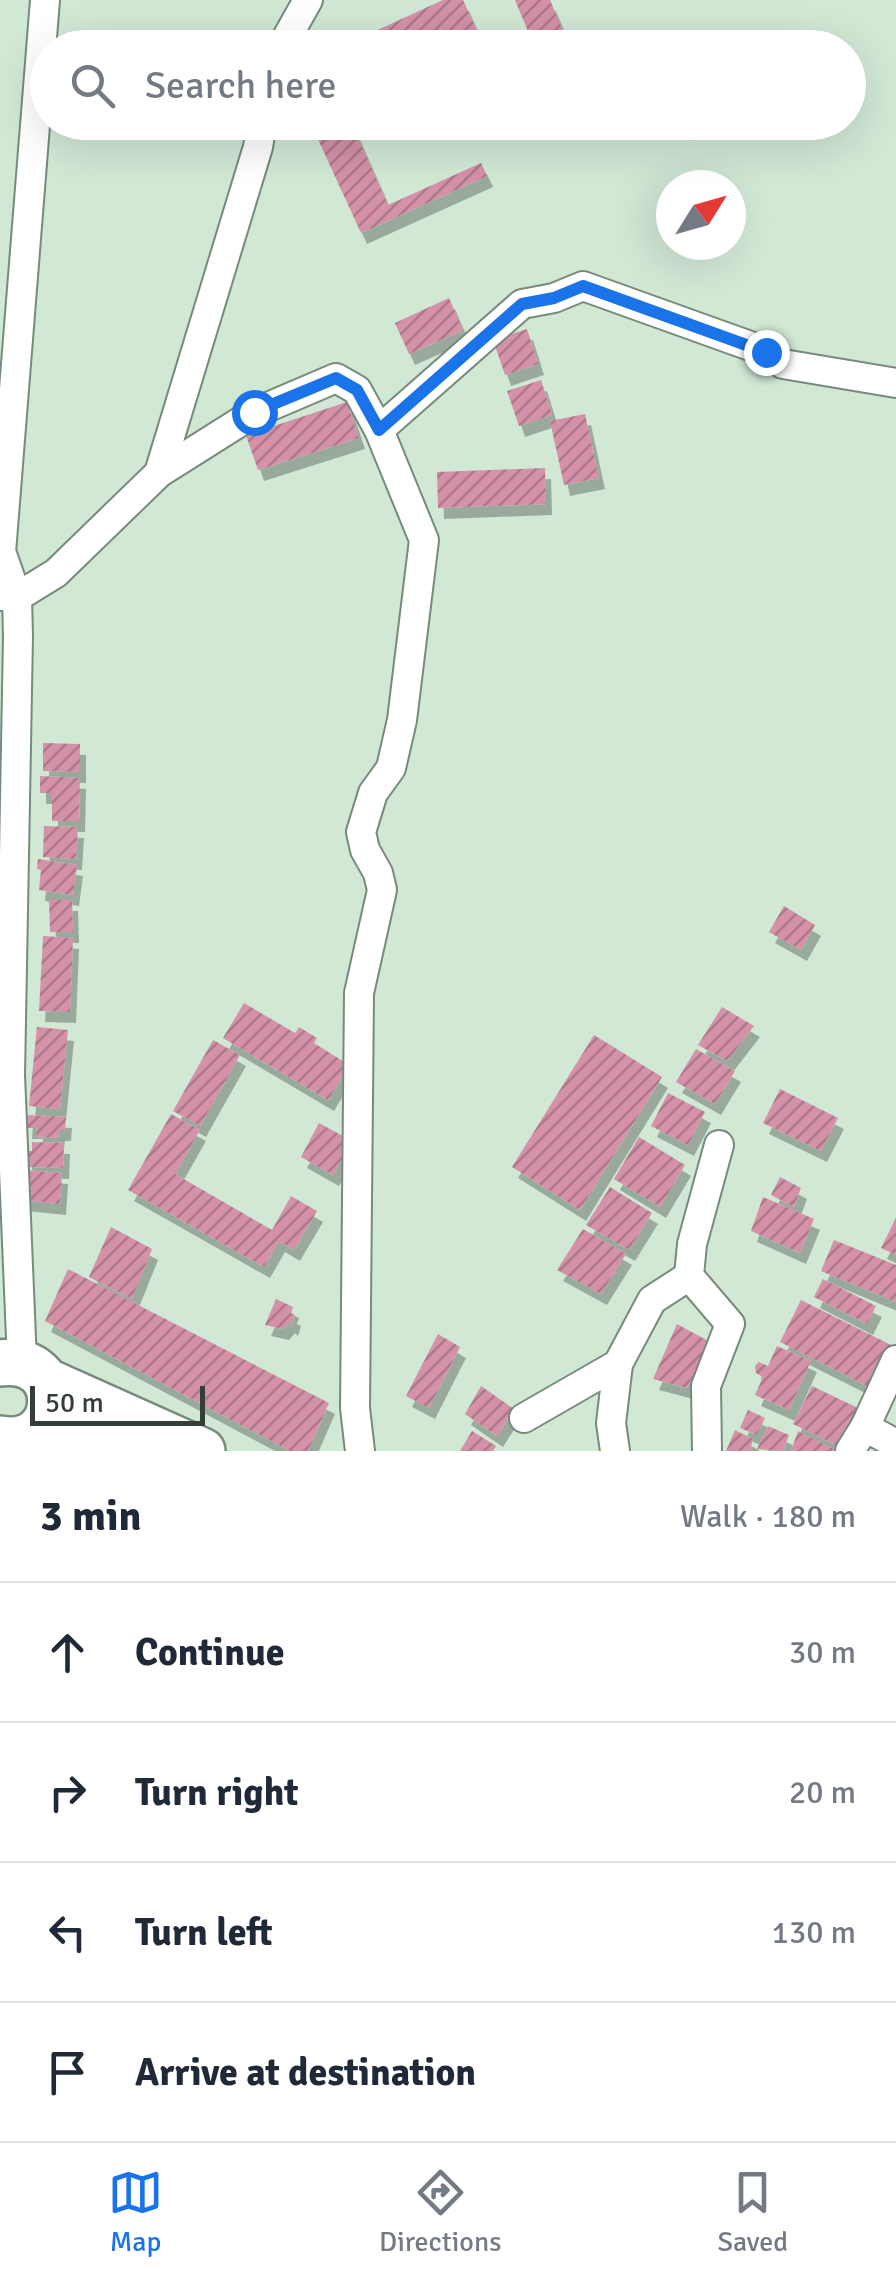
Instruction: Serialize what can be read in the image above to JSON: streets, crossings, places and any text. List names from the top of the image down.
{
  "scale_bar": "50 m",
  "north": "top right",
  "page": {
    "search": "Search here",
    "scale": "50 m",
    "heading": ["3 min", "Walk · 180 m"],
    "list": [
      ["Continue", "30 m"],
      ["Turn right", "20 m"],
      ["Turn left", "130 m"],
      "Arrive at destination"
    ],
    "nav": ["Map", "Directions", "Saved"]
  }
}
